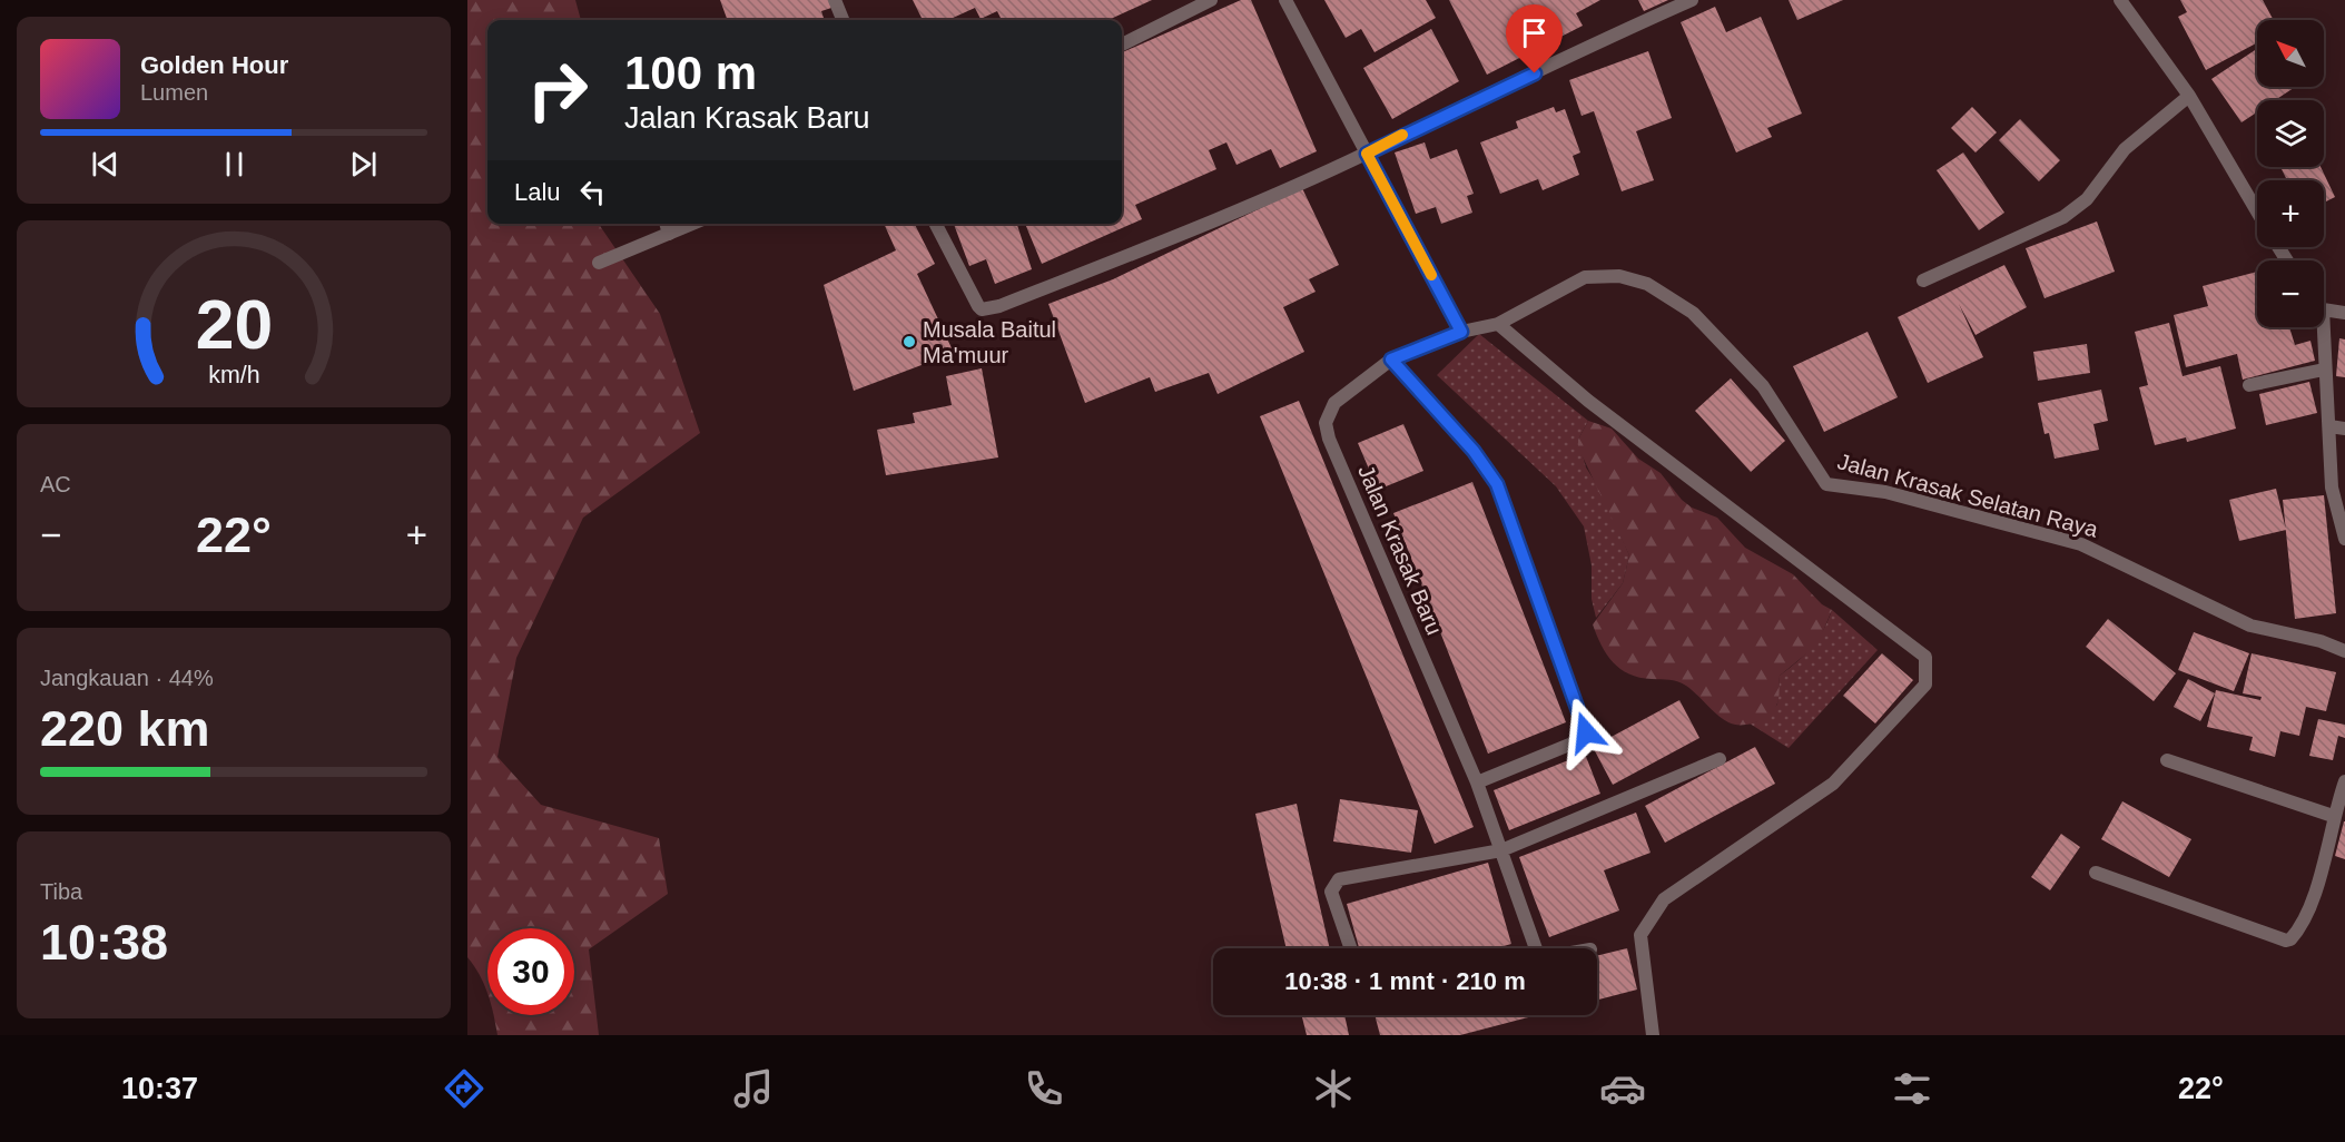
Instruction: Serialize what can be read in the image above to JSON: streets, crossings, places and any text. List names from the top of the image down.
{
  "streets": {
    "street": ["Jalan Krasak Selatan Raya", "Jalan Krasak Baru"]
  },
  "crossings": [
    ["Jalan Krasak Selatan Raya", "Jalan Krasak Baru"]
  ],
  "places": ["Musala Baitul Ma'muur"],
  "north": "top left",
  "page": {
    "map_buttons": ["+", "−"],
    "turn": ["100 m", "Jalan Krasak Baru"],
    "song": ["Golden Hour", "Lumen"],
    "then": "Lalu",
    "tile": [
      "AC",
      ["Jangkauan · 44%", "220 km"],
      ["Tiba", "10:38"]
    ],
    "heat": ["−", "22°", "+"],
    "limit": "30",
    "trip": "10:38 · 1 mnt · 210 m",
    "tabs": ["10:37", "22°"],
    "gauge": ["20", "km/h"]
  }
}
